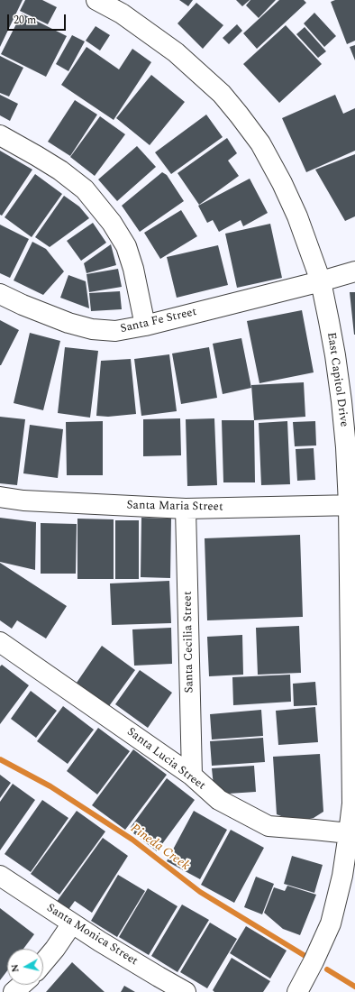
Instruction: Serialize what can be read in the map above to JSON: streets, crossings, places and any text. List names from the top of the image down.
{
  "streets": {
    "street": [
      "Santa Fe Street",
      "East Capitol Drive",
      "Santa Maria Street",
      "Santa Cecilia Street",
      "Santa Lucia Street",
      "Santa Monica Street"
    ]
  },
  "crossings": [
    ["Santa Fe Street", "East Capitol Drive"],
    ["East Capitol Drive", "Santa Maria Street"],
    ["East Capitol Drive", "Santa Lucia Street"],
    ["Santa Maria Street", "Santa Cecilia Street"],
    ["Santa Cecilia Street", "Santa Lucia Street"]
  ],
  "water": ["Pineda Creek"],
  "scale_bar": "20 m",
  "north": "left"
}
